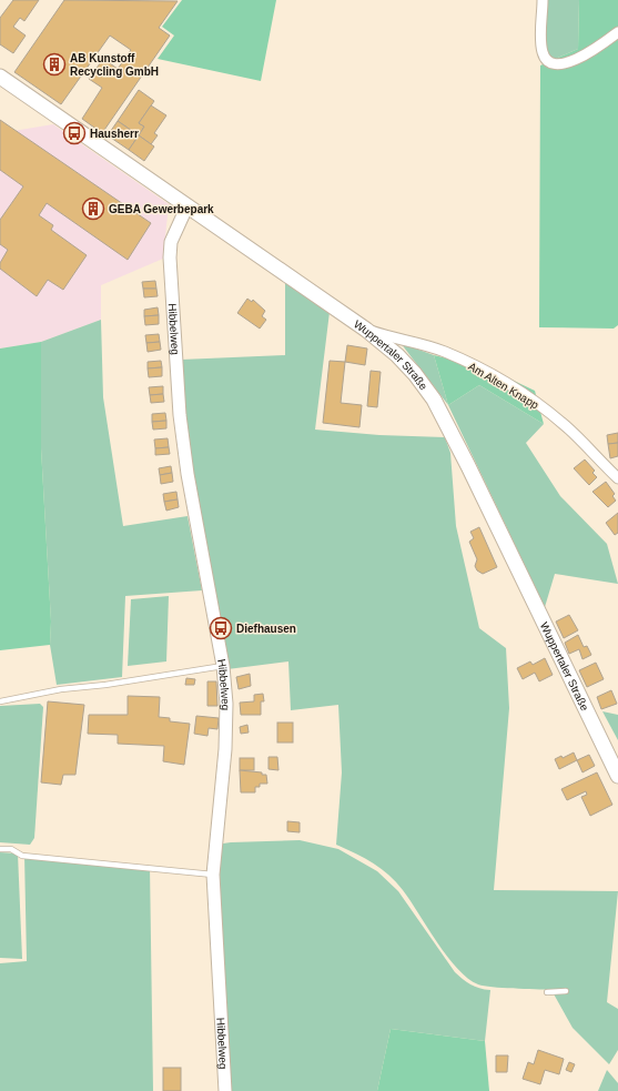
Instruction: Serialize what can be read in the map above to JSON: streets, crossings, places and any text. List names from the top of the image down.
{
  "streets": {
    "main road": ["Wuppertaler Straße"],
    "street": ["Hibbelweg", "Am Alten Knapp"]
  },
  "crossings": [
    ["Hibbelweg", "Wuppertaler Straße"],
    ["Wuppertaler Straße", "Am Alten Knapp"]
  ],
  "places": {
    "building": ["AB Kunstoff Recycling GmbH", "GEBA Gewerbepark"],
    "bus stop": ["Hausherr", "Diefhausen"]
  }
}
